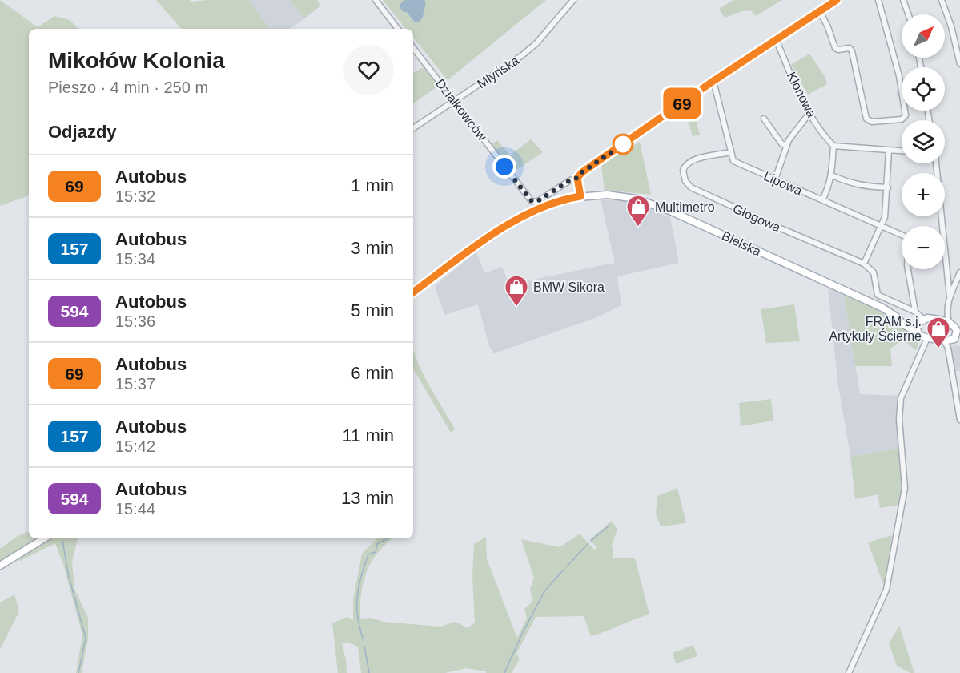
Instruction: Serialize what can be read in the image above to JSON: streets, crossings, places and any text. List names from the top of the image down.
{
  "streets": {
    "main road": ["Bielska"],
    "street": [
      "Młyńska",
      "Klonowa",
      "Działkowców",
      "Lipowa",
      "Głogowa"
    ]
  },
  "crossings": [
    ["Młyńska", "Działkowców"],
    ["Lipowa", "Głogowa"]
  ],
  "places": {
    "shop": ["Multimetro", "BMW Sikora", "FRAM s.j. Artykuły Ścierne"]
  },
  "lines": ["bus line 69"],
  "north": "top right",
  "page": {
    "on_map": "69",
    "map_buttons": ["+", "−"],
    "heading": [
      ["Mikołów Kolonia", "Pieszo · 4 min · 250 m"],
      "Odjazdy"
    ],
    "list": [
      {
        "mark": "69",
        "name": "Autobus",
        "note": "15:32",
        "value": "1 min"
      },
      {
        "mark": "157",
        "name": "Autobus",
        "note": "15:34",
        "value": "3 min"
      },
      {
        "mark": "594",
        "name": "Autobus",
        "note": "15:36",
        "value": "5 min"
      },
      {
        "mark": "69",
        "name": "Autobus",
        "note": "15:37",
        "value": "6 min"
      },
      {
        "mark": "157",
        "name": "Autobus",
        "note": "15:42",
        "value": "11 min"
      },
      {
        "mark": "594",
        "name": "Autobus",
        "note": "15:44",
        "value": "13 min"
      }
    ]
  }
}
